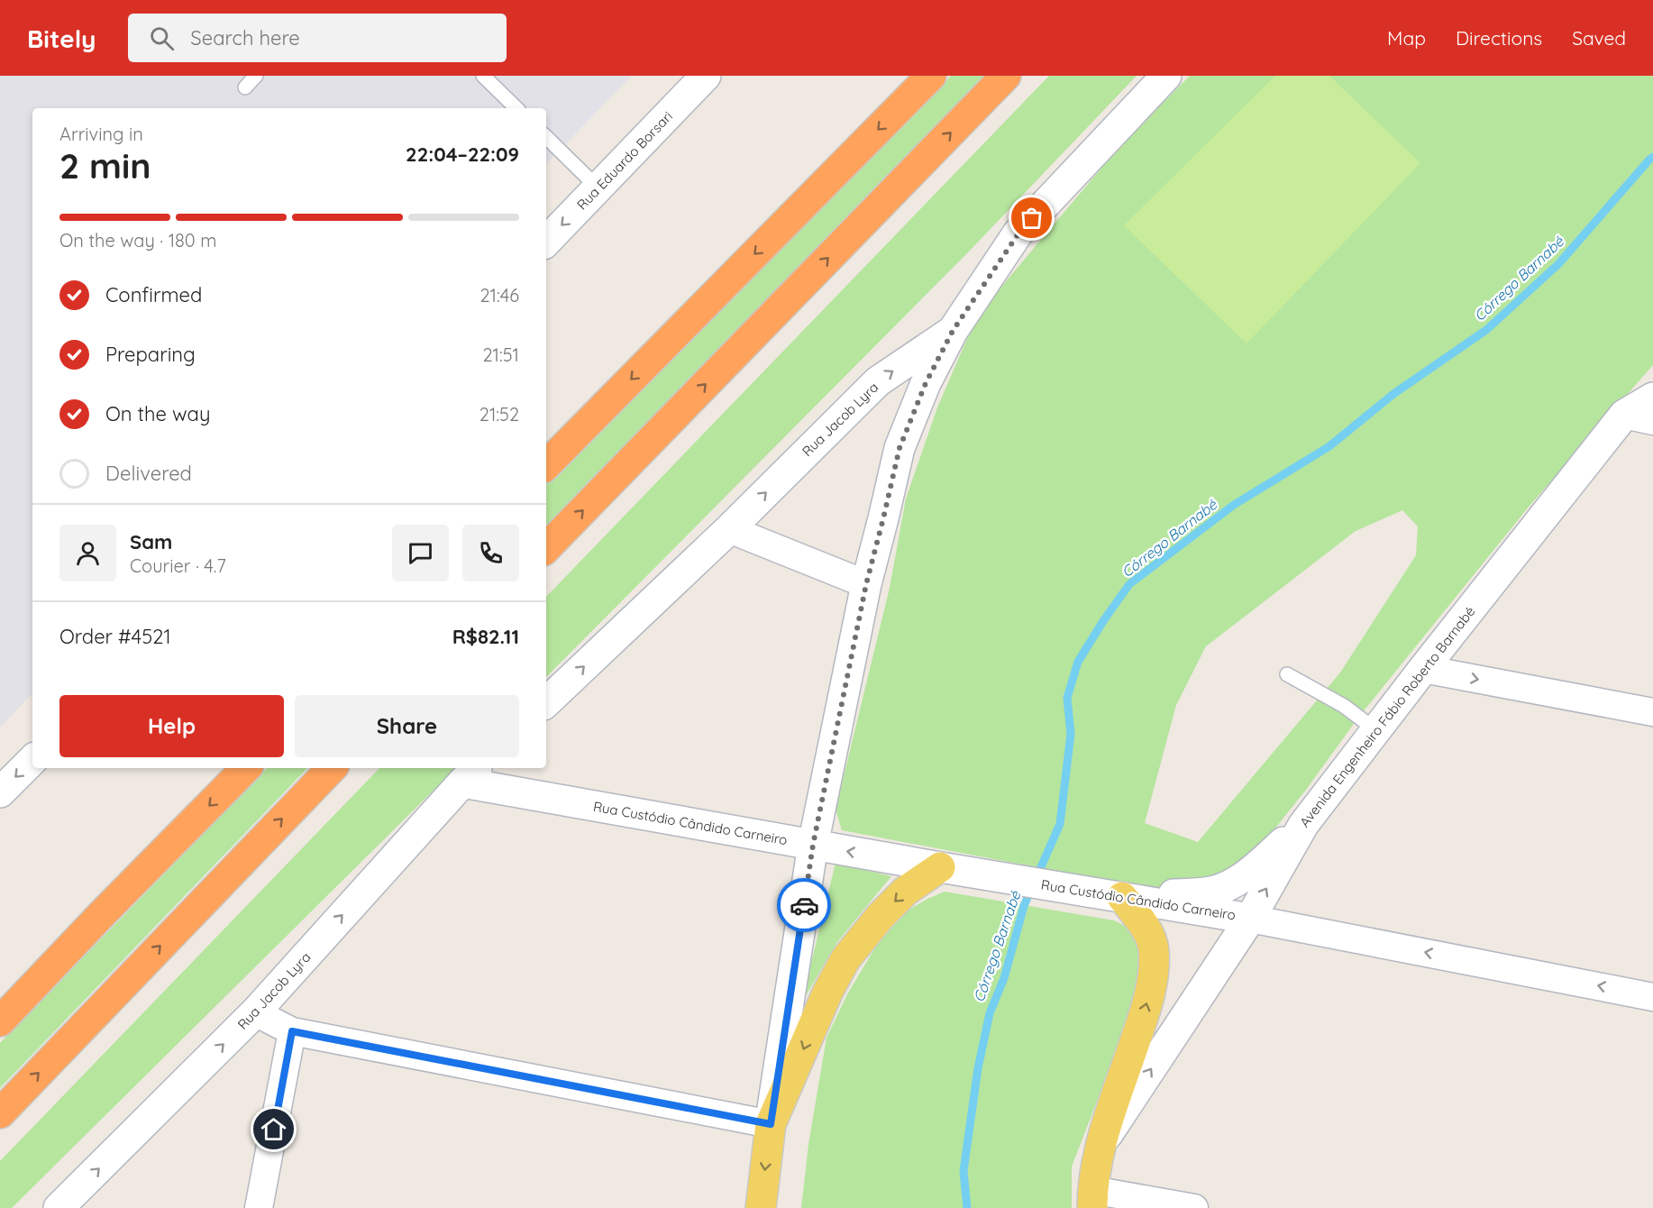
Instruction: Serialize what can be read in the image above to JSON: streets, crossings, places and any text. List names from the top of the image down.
{
  "streets": {
    "main road": [
      "Rua Eduardo Borsari",
      "Rua Jacob Lyra",
      "Avenida Engenheiro Fábio Roberto Barnabé",
      "Rua Custódio Cândido Carneiro"
    ]
  },
  "crossings": [
    ["Rua Jacob Lyra", "Rua Custódio Cândido Carneiro"],
    ["Avenida Engenheiro Fábio Roberto Barnabé", "Rua Custódio Cândido Carneiro"]
  ],
  "one_way": ["Rua Jacob Lyra", "Avenida Engenheiro Fábio Roberto Barnabé", "Rua Custódio Cândido Carneiro"],
  "water": ["Córrego Barnabé"],
  "page": {
    "header": "Bitely",
    "search": "Search here",
    "nav": ["Map", "Directions", "Saved"],
    "heading": ["2 min", "Arriving in", "22:04–22:09"],
    "panel": [
      "Sam",
      "Courier · 4.7",
      "Order #4521",
      "R$82.11"
    ],
    "bar": "On the way · 180 m",
    "list": [
      ["Confirmed", "21:46"],
      ["Preparing", "21:51"],
      ["On the way", "21:52"],
      "Delivered"
    ],
    "buttons": ["Help", "Share"]
  }
}
